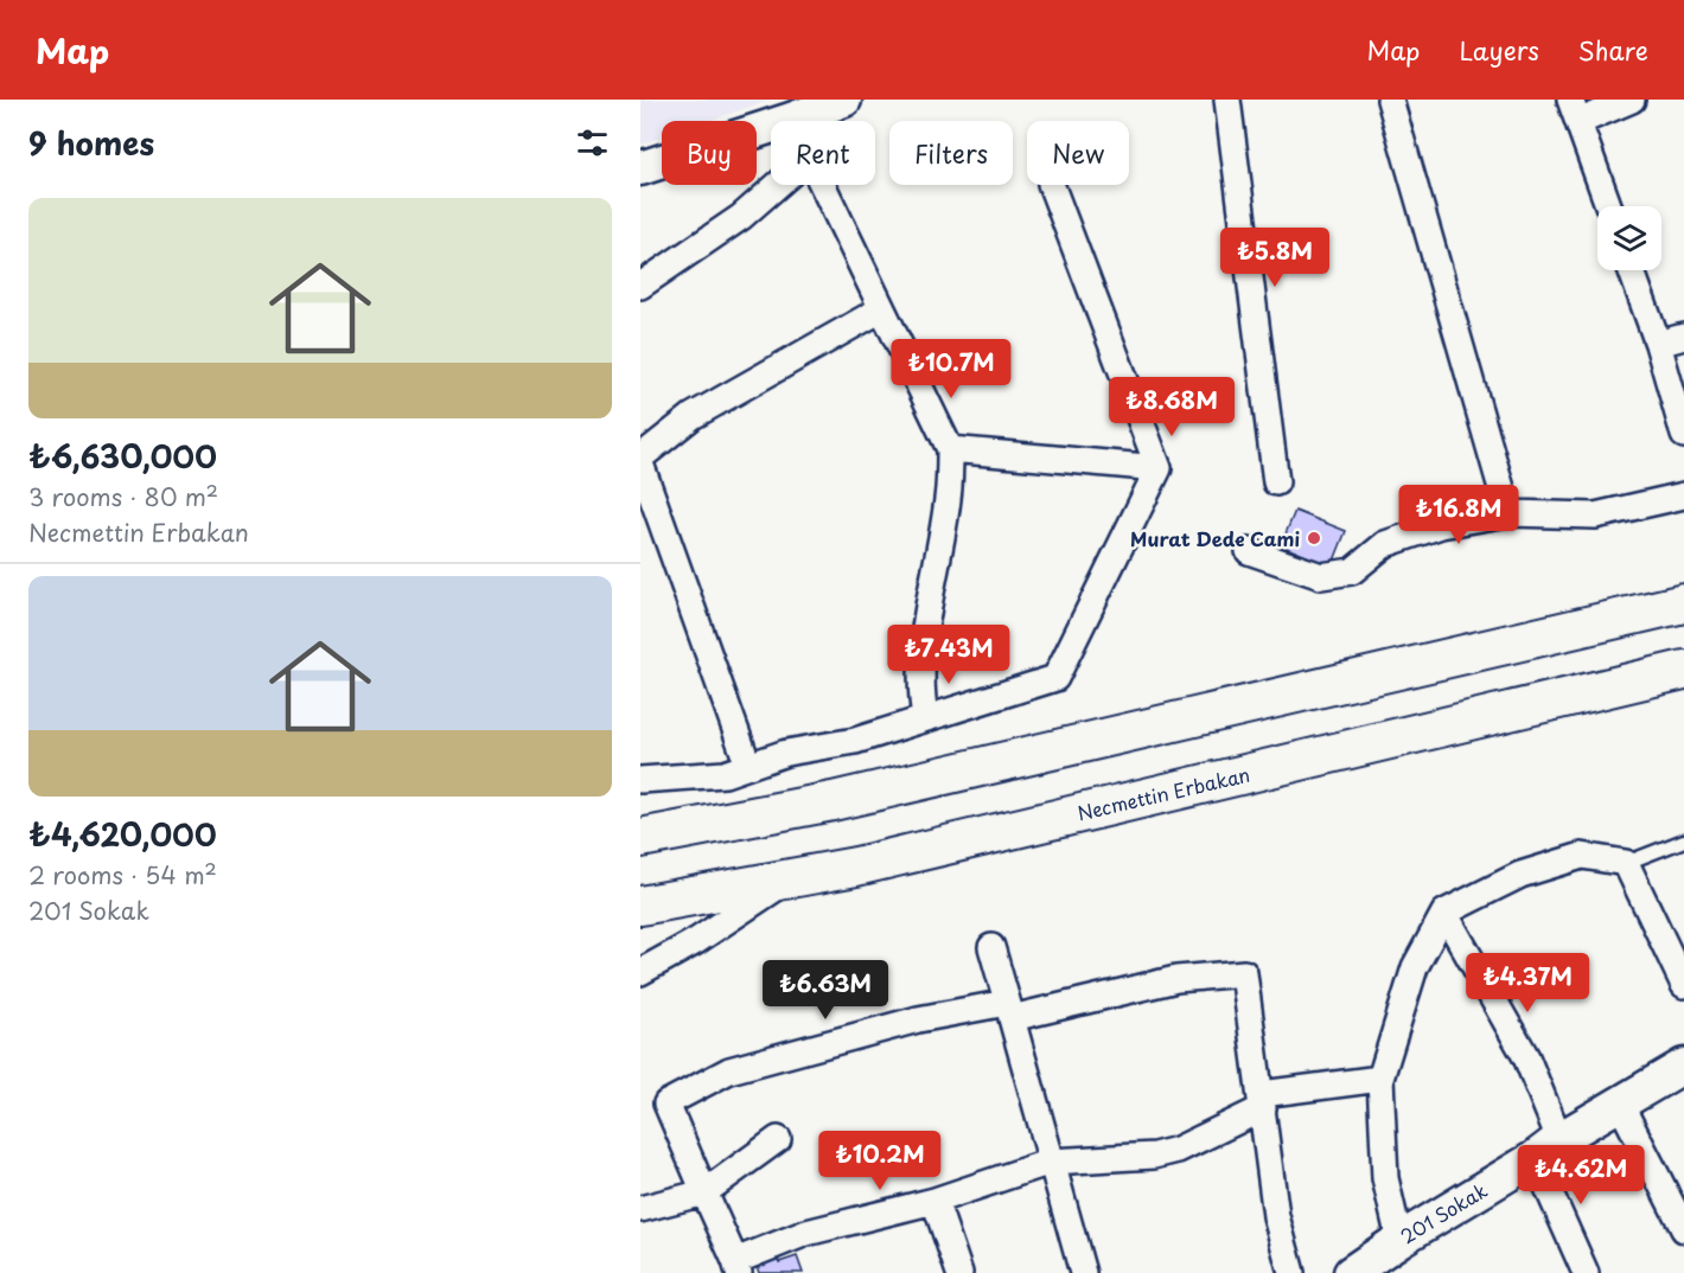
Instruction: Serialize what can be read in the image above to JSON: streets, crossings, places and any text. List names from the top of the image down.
{
  "streets": {
    "main road": ["Necmettin Erbakan"],
    "street": ["201 Sokak"]
  },
  "places": ["Murat Dede Cami"],
  "page": {
    "header": "Map",
    "nav": ["Map", "Layers", "Share"],
    "heading": "9 homes",
    "chip": [
      "Buy",
      "Rent",
      "Filters",
      "New"
    ],
    "list": [
      {
        "name": "₺6,630,000",
        "note": "3 rooms · 80 m² · Necmettin Erbakan"
      },
      {
        "name": "₺4,620,000",
        "note": "2 rooms · 54 m² · 201 Sokak"
      }
    ],
    "price": [
      "₺5.8M",
      "₺10.7M",
      "₺8.68M",
      "₺16.8M",
      "₺7.43M",
      "₺4.37M",
      "₺6.63M",
      "₺10.2M",
      "₺4.62M"
    ]
  }
}
